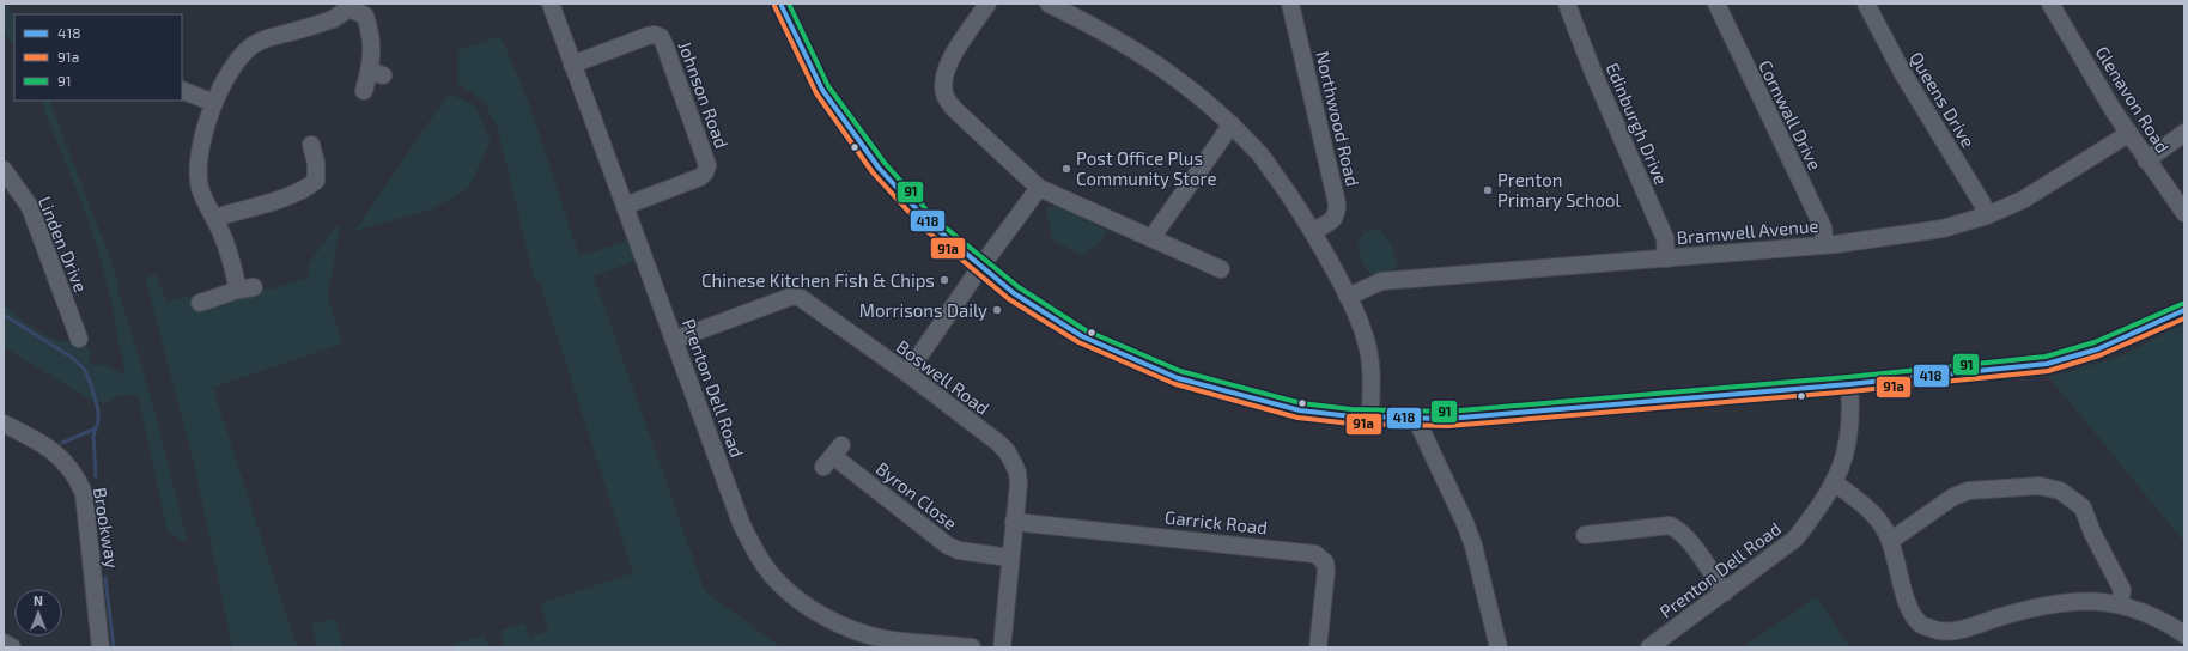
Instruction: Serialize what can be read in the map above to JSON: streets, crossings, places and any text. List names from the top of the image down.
{
  "streets": {
    "street": [
      "Johnson Road",
      "Queens Drive",
      "Glenavon Road",
      "Cornwall Drive",
      "Northwood Road",
      "Edinburgh Drive",
      "Bramwell Avenue",
      "Linden Drive",
      "Boswell Road",
      "Prenton Dell Road",
      "Byron Close",
      "Garrick Road",
      "Brookway"
    ]
  },
  "crossings": [
    ["Johnson Road", "Prenton Dell Road"],
    ["Queens Drive", "Bramwell Avenue"],
    ["Glenavon Road", "Bramwell Avenue"],
    ["Cornwall Drive", "Bramwell Avenue"],
    ["Edinburgh Drive", "Bramwell Avenue"],
    ["Boswell Road", "Prenton Dell Road"],
    ["Boswell Road", "Byron Close"],
    ["Boswell Road", "Garrick Road"]
  ],
  "places": [
    "Post Office Plus Community Store",
    "Prenton Primary School",
    "Chinese Kitchen Fish & Chips",
    "Morrisons Daily"
  ],
  "lines": ["transit line 418", "transit line 91", "transit line 91a"],
  "legend": ["418", "91a", "91"],
  "north": "top"
}
